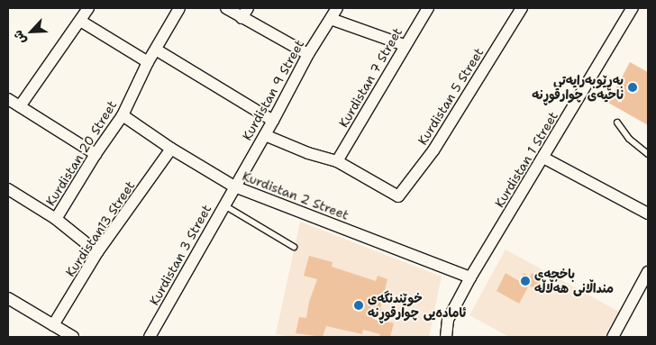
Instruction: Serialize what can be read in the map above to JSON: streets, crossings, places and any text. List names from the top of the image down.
{
  "streets": {
    "street": [
      "Kurdistan 7 Street",
      "Kurdistan 9 Street",
      "Kurdistan 5 Street",
      "Kurdistan 20 Street",
      "Kurdistan 1 Street",
      "Kurdistan 2 Street",
      "Kurdistan13 Street",
      "Kurdistan 3 Street"
    ]
  },
  "crossings": [
    ["Kurdistan 7 Street", "Kurdistan 5 Street"],
    ["Kurdistan 9 Street", "Kurdistan 2 Street"],
    ["Kurdistan 9 Street", "Kurdistan 3 Street"],
    ["Kurdistan 20 Street", "Kurdistan 2 Street"],
    ["Kurdistan 1 Street", "Kurdistan 2 Street"],
    ["Kurdistan 2 Street", "Kurdistan13 Street"],
    ["Kurdistan 2 Street", "Kurdistan 3 Street"]
  ],
  "places": ["بەڕێوبەرایەتی ناحیەی چوارقوڕنە", "باخچەی منداڵانی هەڵاڵە", "خوێندنگەی ئامادەیی چوارقوڕنە"],
  "north": "bottom left"
}
